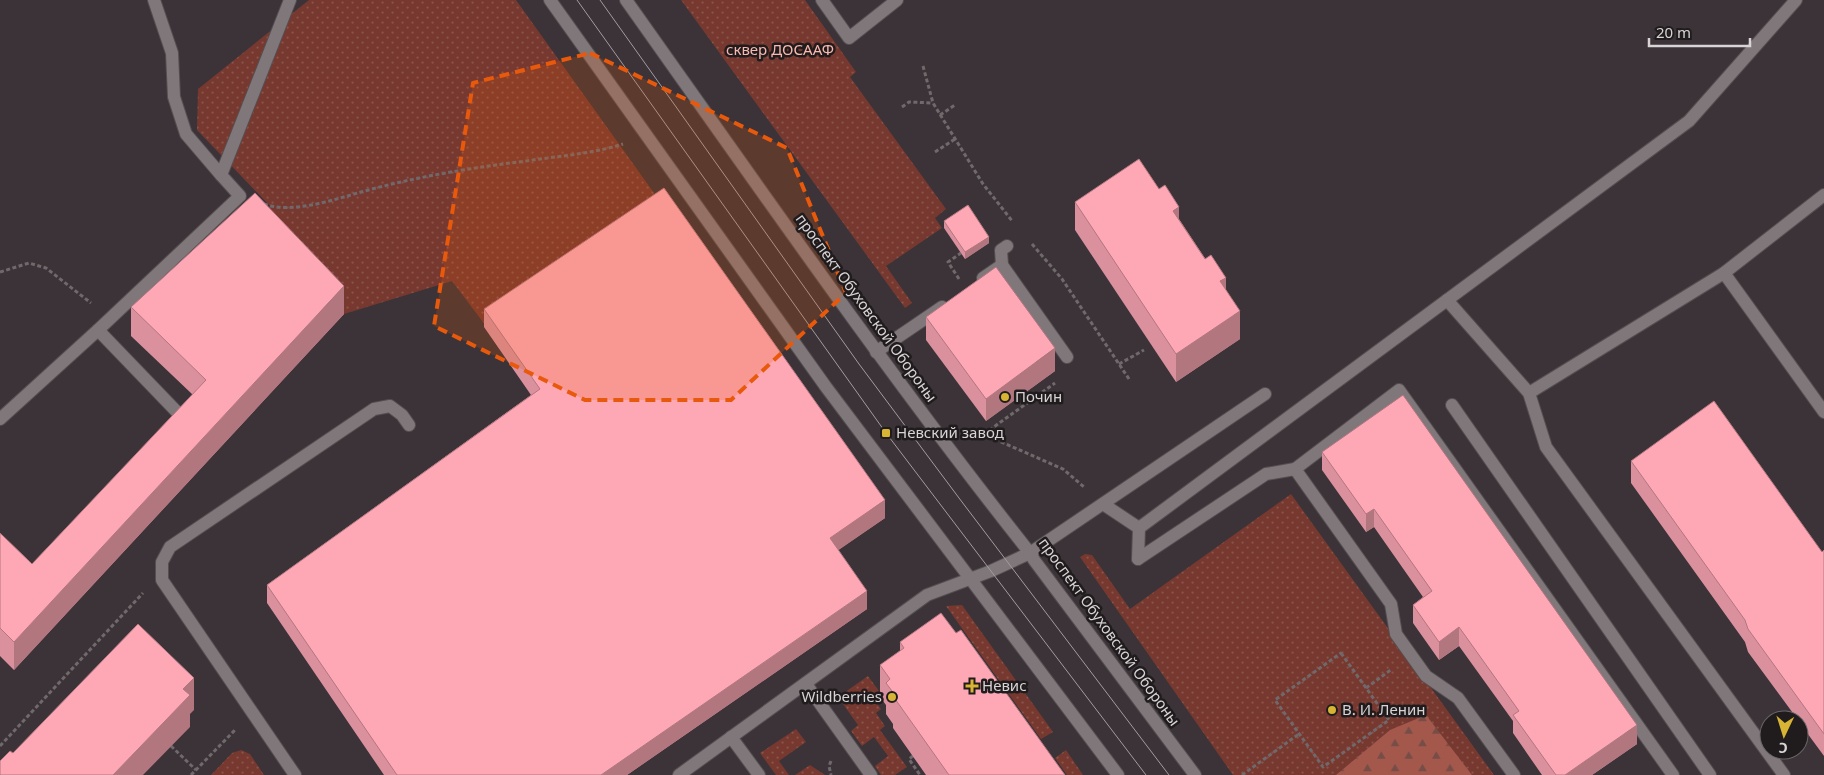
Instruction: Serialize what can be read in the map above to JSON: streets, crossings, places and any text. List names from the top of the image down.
{
  "streets": {
    "main road": ["проспект Обуховской Обороны"]
  },
  "parks": ["сквер ДОСААФ"],
  "places": {
    "other": ["Почин", "Wildberries", "В. И. Ленин"],
    "transit": ["Невский завод"],
    "health": ["Невис"]
  },
  "scale_bar": "20 m",
  "north": "bottom"
}
